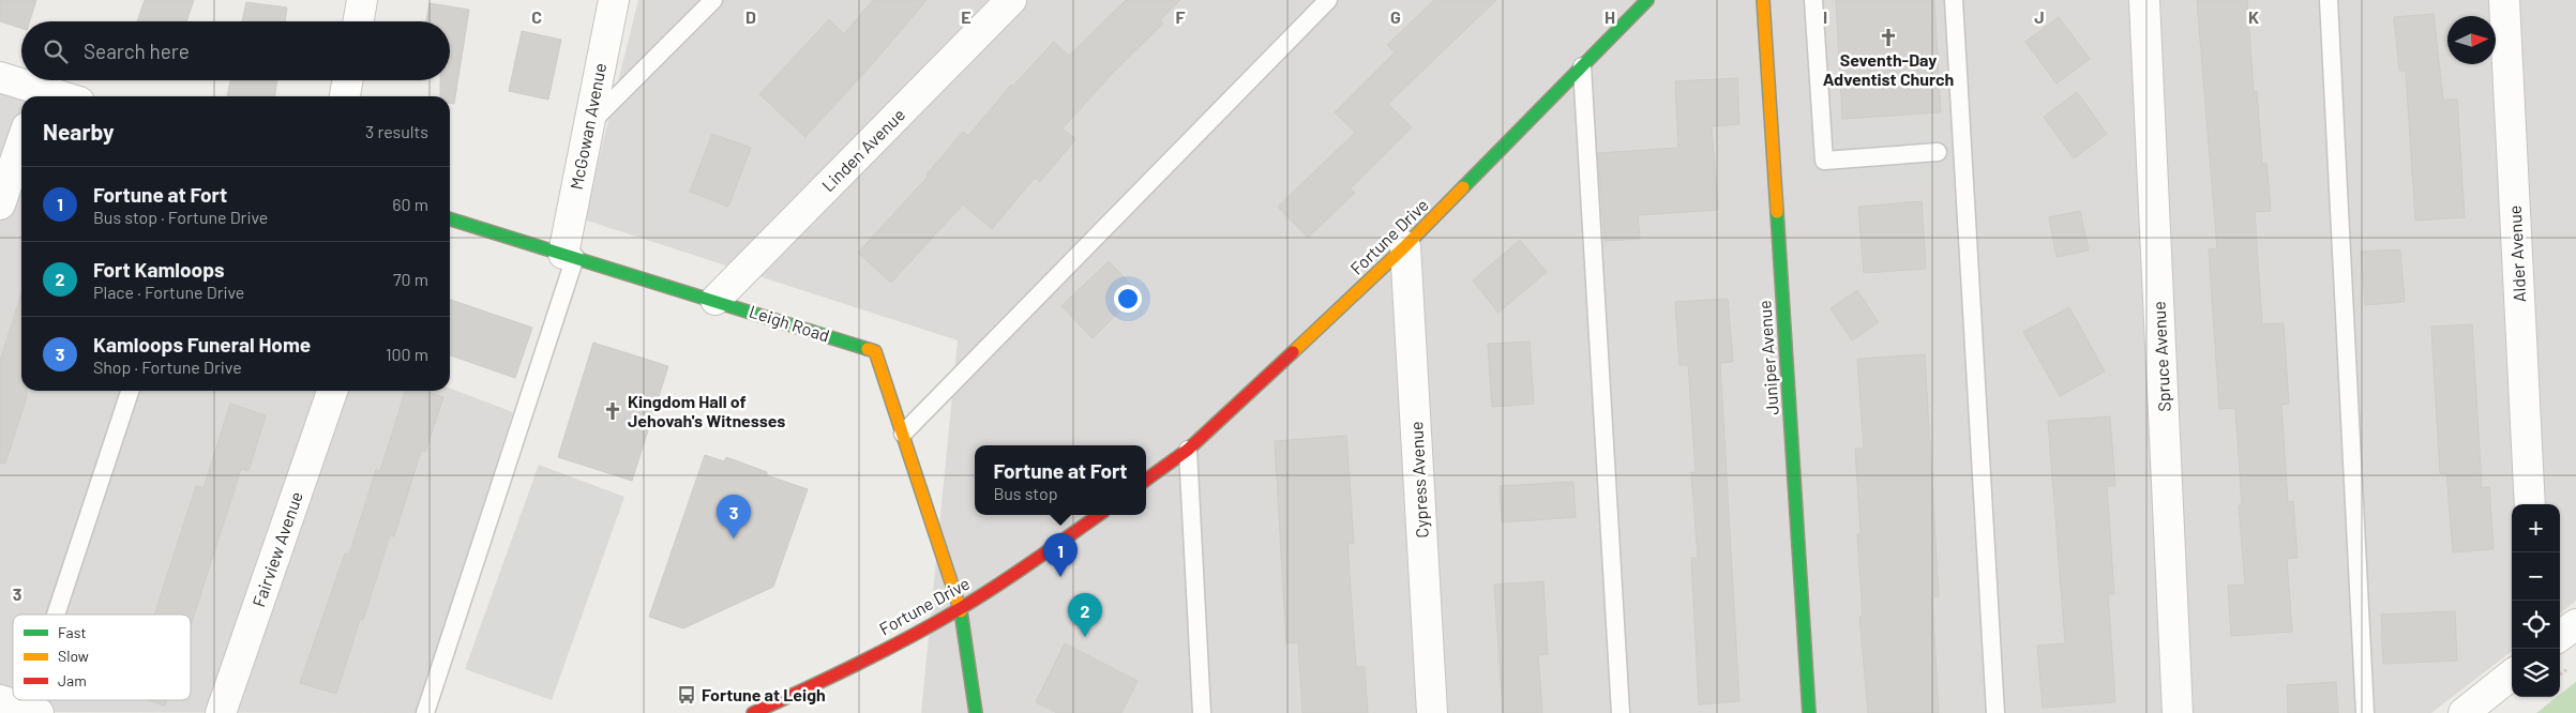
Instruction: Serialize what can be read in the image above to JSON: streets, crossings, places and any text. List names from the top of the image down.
{
  "streets": {
    "street": [
      "McGowan Avenue",
      "Linden Avenue",
      "Fortune Drive",
      "Alder Avenue",
      "Leigh Road",
      "Spruce Avenue",
      "Juniper Avenue",
      "Cypress Avenue",
      "Fairview Avenue"
    ]
  },
  "crossings": [
    ["McGowan Avenue", "Leigh Road"],
    ["Linden Avenue", "Leigh Road"],
    ["Fortune Drive", "Leigh Road"],
    ["Fortune Drive", "Cypress Avenue"]
  ],
  "places": {
    "church": ["Seventh-Day Adventist Church", "Kingdom Hall of Jehovah's Witnesses"],
    "bus stop": ["Fortune at Leigh"]
  },
  "legend": ["Fast", "Slow", "Jam"],
  "north": "right",
  "page": {
    "search": "Search here",
    "heading": ["Nearby", "3 results"],
    "list": [
      {
        "mark": "1",
        "name": "Fortune at Fort",
        "note": "Bus stop · Fortune Drive",
        "value": "60 m"
      },
      {
        "mark": "2",
        "name": "Fort Kamloops",
        "note": "Place · Fortune Drive",
        "value": "70 m"
      },
      {
        "mark": "3",
        "name": "Kamloops Funeral Home",
        "note": "Shop · Fortune Drive",
        "value": "100 m"
      }
    ],
    "popup": ["Fortune at Fort", "Bus stop"],
    "pins": ["3", "1", "2"],
    "map_buttons": ["+", "−"]
  },
  "grid": {
    "columns": [
      "C",
      "D",
      "E",
      "F",
      "G",
      "H",
      "I",
      "J",
      "K"
    ],
    "rows": ["3"]
  }
}
